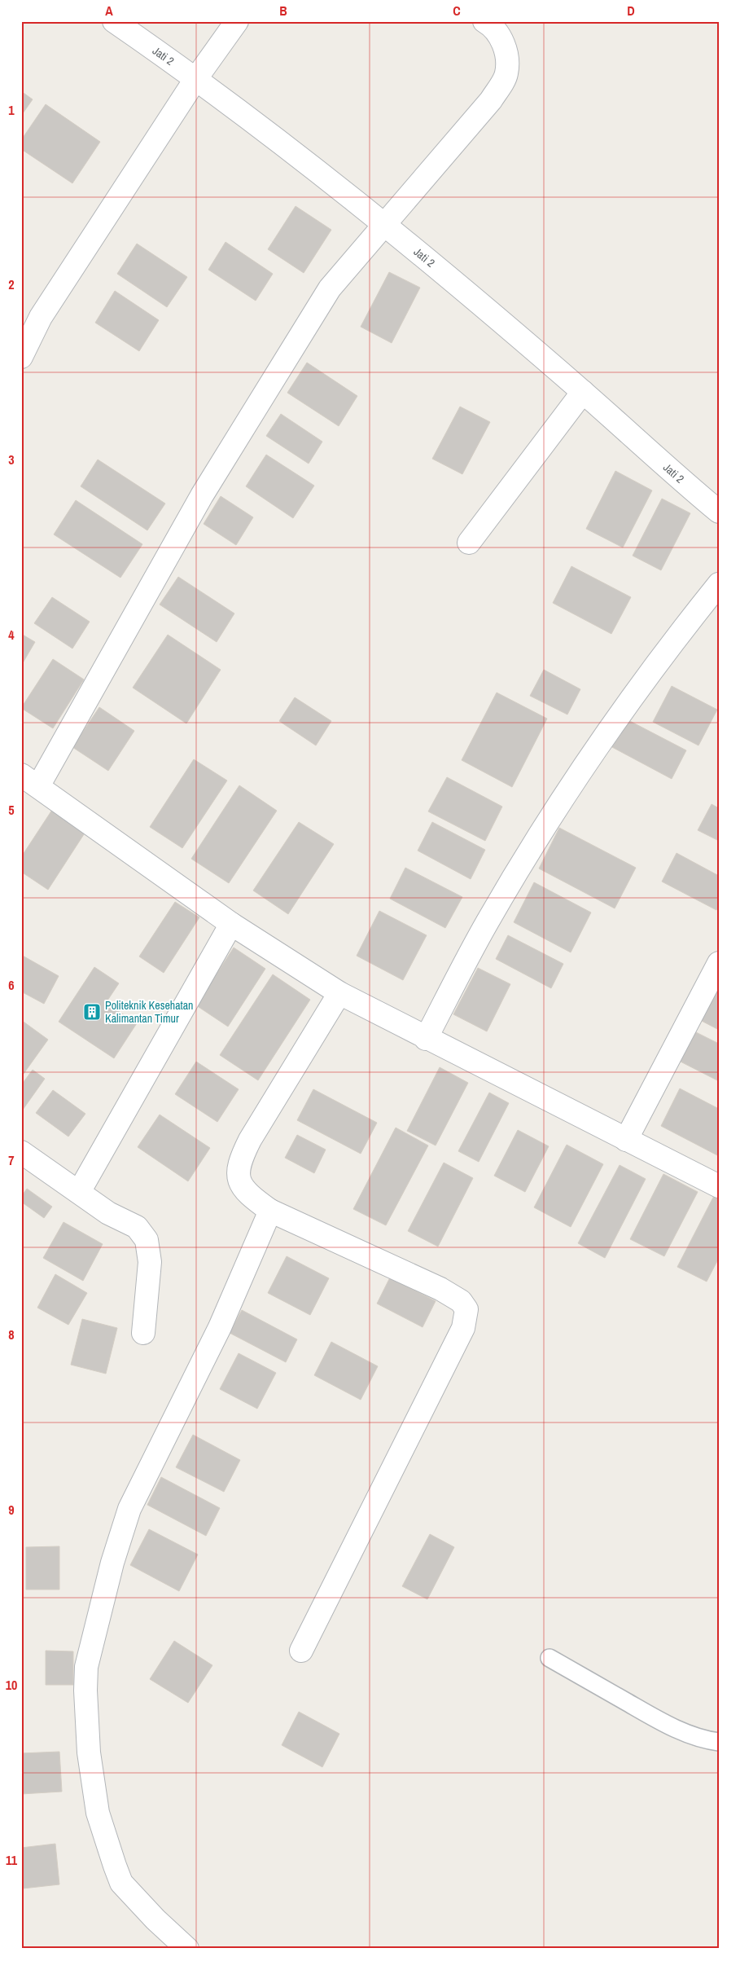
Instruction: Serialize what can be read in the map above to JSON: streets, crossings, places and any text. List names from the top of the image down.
{
  "streets": {
    "street": ["Jati 2"]
  },
  "places": {
    "building": ["Politeknik Kesehatan Kalimantan Timur"]
  },
  "grid": {
    "columns": [
      "A",
      "B",
      "C",
      "D"
    ],
    "rows": [
      "1",
      "2",
      "3",
      "4",
      "5",
      "6",
      "7",
      "8",
      "9",
      "10",
      "11"
    ]
  }
}
